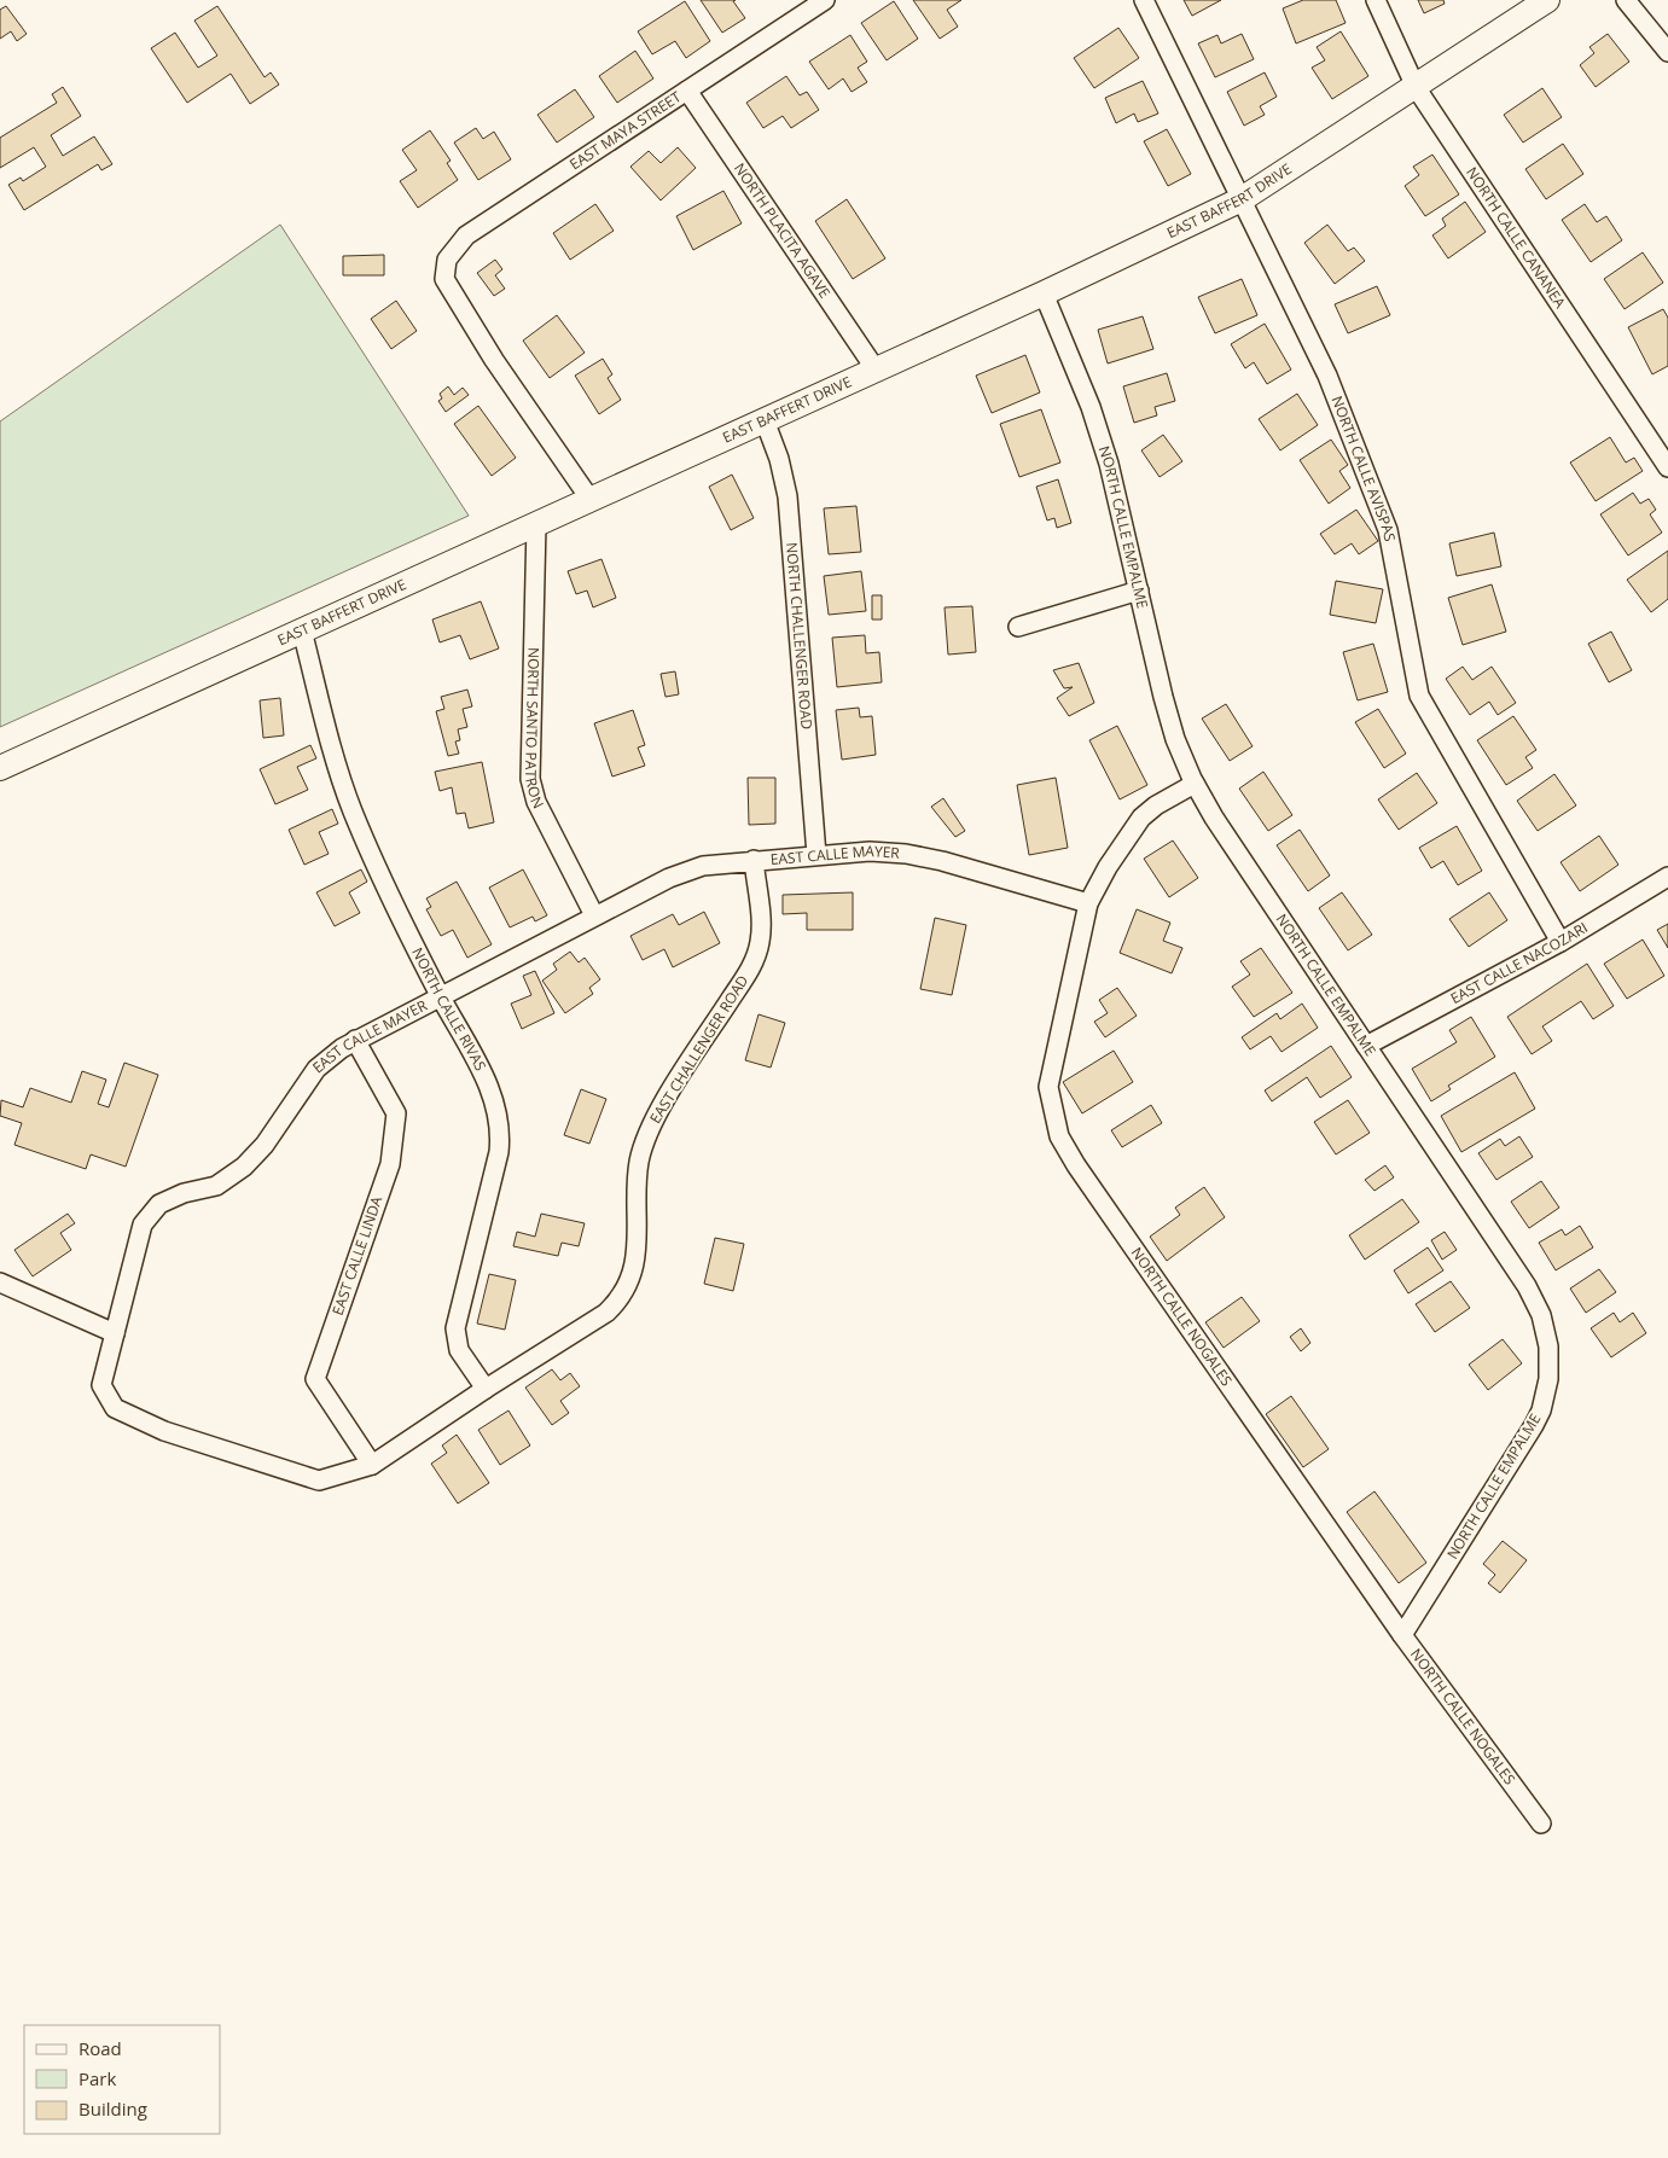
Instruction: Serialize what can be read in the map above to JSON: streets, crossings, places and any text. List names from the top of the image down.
{
  "streets": {
    "street": [
      "EAST MAYA STREET",
      "EAST BAFFERT DRIVE",
      "NORTH PLACITA AGAVE",
      "NORTH CALLE CANANEA",
      "NORTH CALLE AVISPAS",
      "NORTH CALLE EMPALME",
      "NORTH CHALLENGER ROAD",
      "NORTH SANTO PATRON",
      "EAST CALLE MAYER",
      "EAST CALLE NACOZARI",
      "NORTH CALLE RIVAS",
      "EAST CHALLENGER ROAD",
      "EAST CALLE LINDA",
      "NORTH CALLE NOGALES"
    ]
  },
  "crossings": [
    ["EAST MAYA STREET", "EAST BAFFERT DRIVE"],
    ["EAST MAYA STREET", "NORTH PLACITA AGAVE"],
    ["EAST BAFFERT DRIVE", "NORTH PLACITA AGAVE"],
    ["EAST BAFFERT DRIVE", "NORTH CALLE CANANEA"],
    ["EAST BAFFERT DRIVE", "NORTH CALLE AVISPAS"],
    ["EAST BAFFERT DRIVE", "NORTH CALLE EMPALME"],
    ["EAST BAFFERT DRIVE", "NORTH CHALLENGER ROAD"],
    ["EAST BAFFERT DRIVE", "NORTH SANTO PATRON"],
    ["EAST BAFFERT DRIVE", "NORTH CALLE RIVAS"],
    ["NORTH CALLE AVISPAS", "EAST CALLE NACOZARI"],
    ["NORTH CALLE EMPALME", "EAST CALLE NACOZARI"],
    ["NORTH CALLE EMPALME", "NORTH CALLE NOGALES"],
    ["NORTH CHALLENGER ROAD", "EAST CALLE MAYER"],
    ["NORTH SANTO PATRON", "EAST CALLE MAYER"],
    ["EAST CALLE MAYER", "NORTH CALLE RIVAS"],
    ["EAST CALLE MAYER", "EAST CHALLENGER ROAD"],
    ["EAST CALLE MAYER", "EAST CALLE LINDA"],
    ["EAST CALLE MAYER", "NORTH CALLE NOGALES"],
    ["NORTH CALLE RIVAS", "EAST CHALLENGER ROAD"],
    ["EAST CHALLENGER ROAD", "EAST CALLE LINDA"]
  ],
  "legend": ["Road", "Park", "Building"]
}
